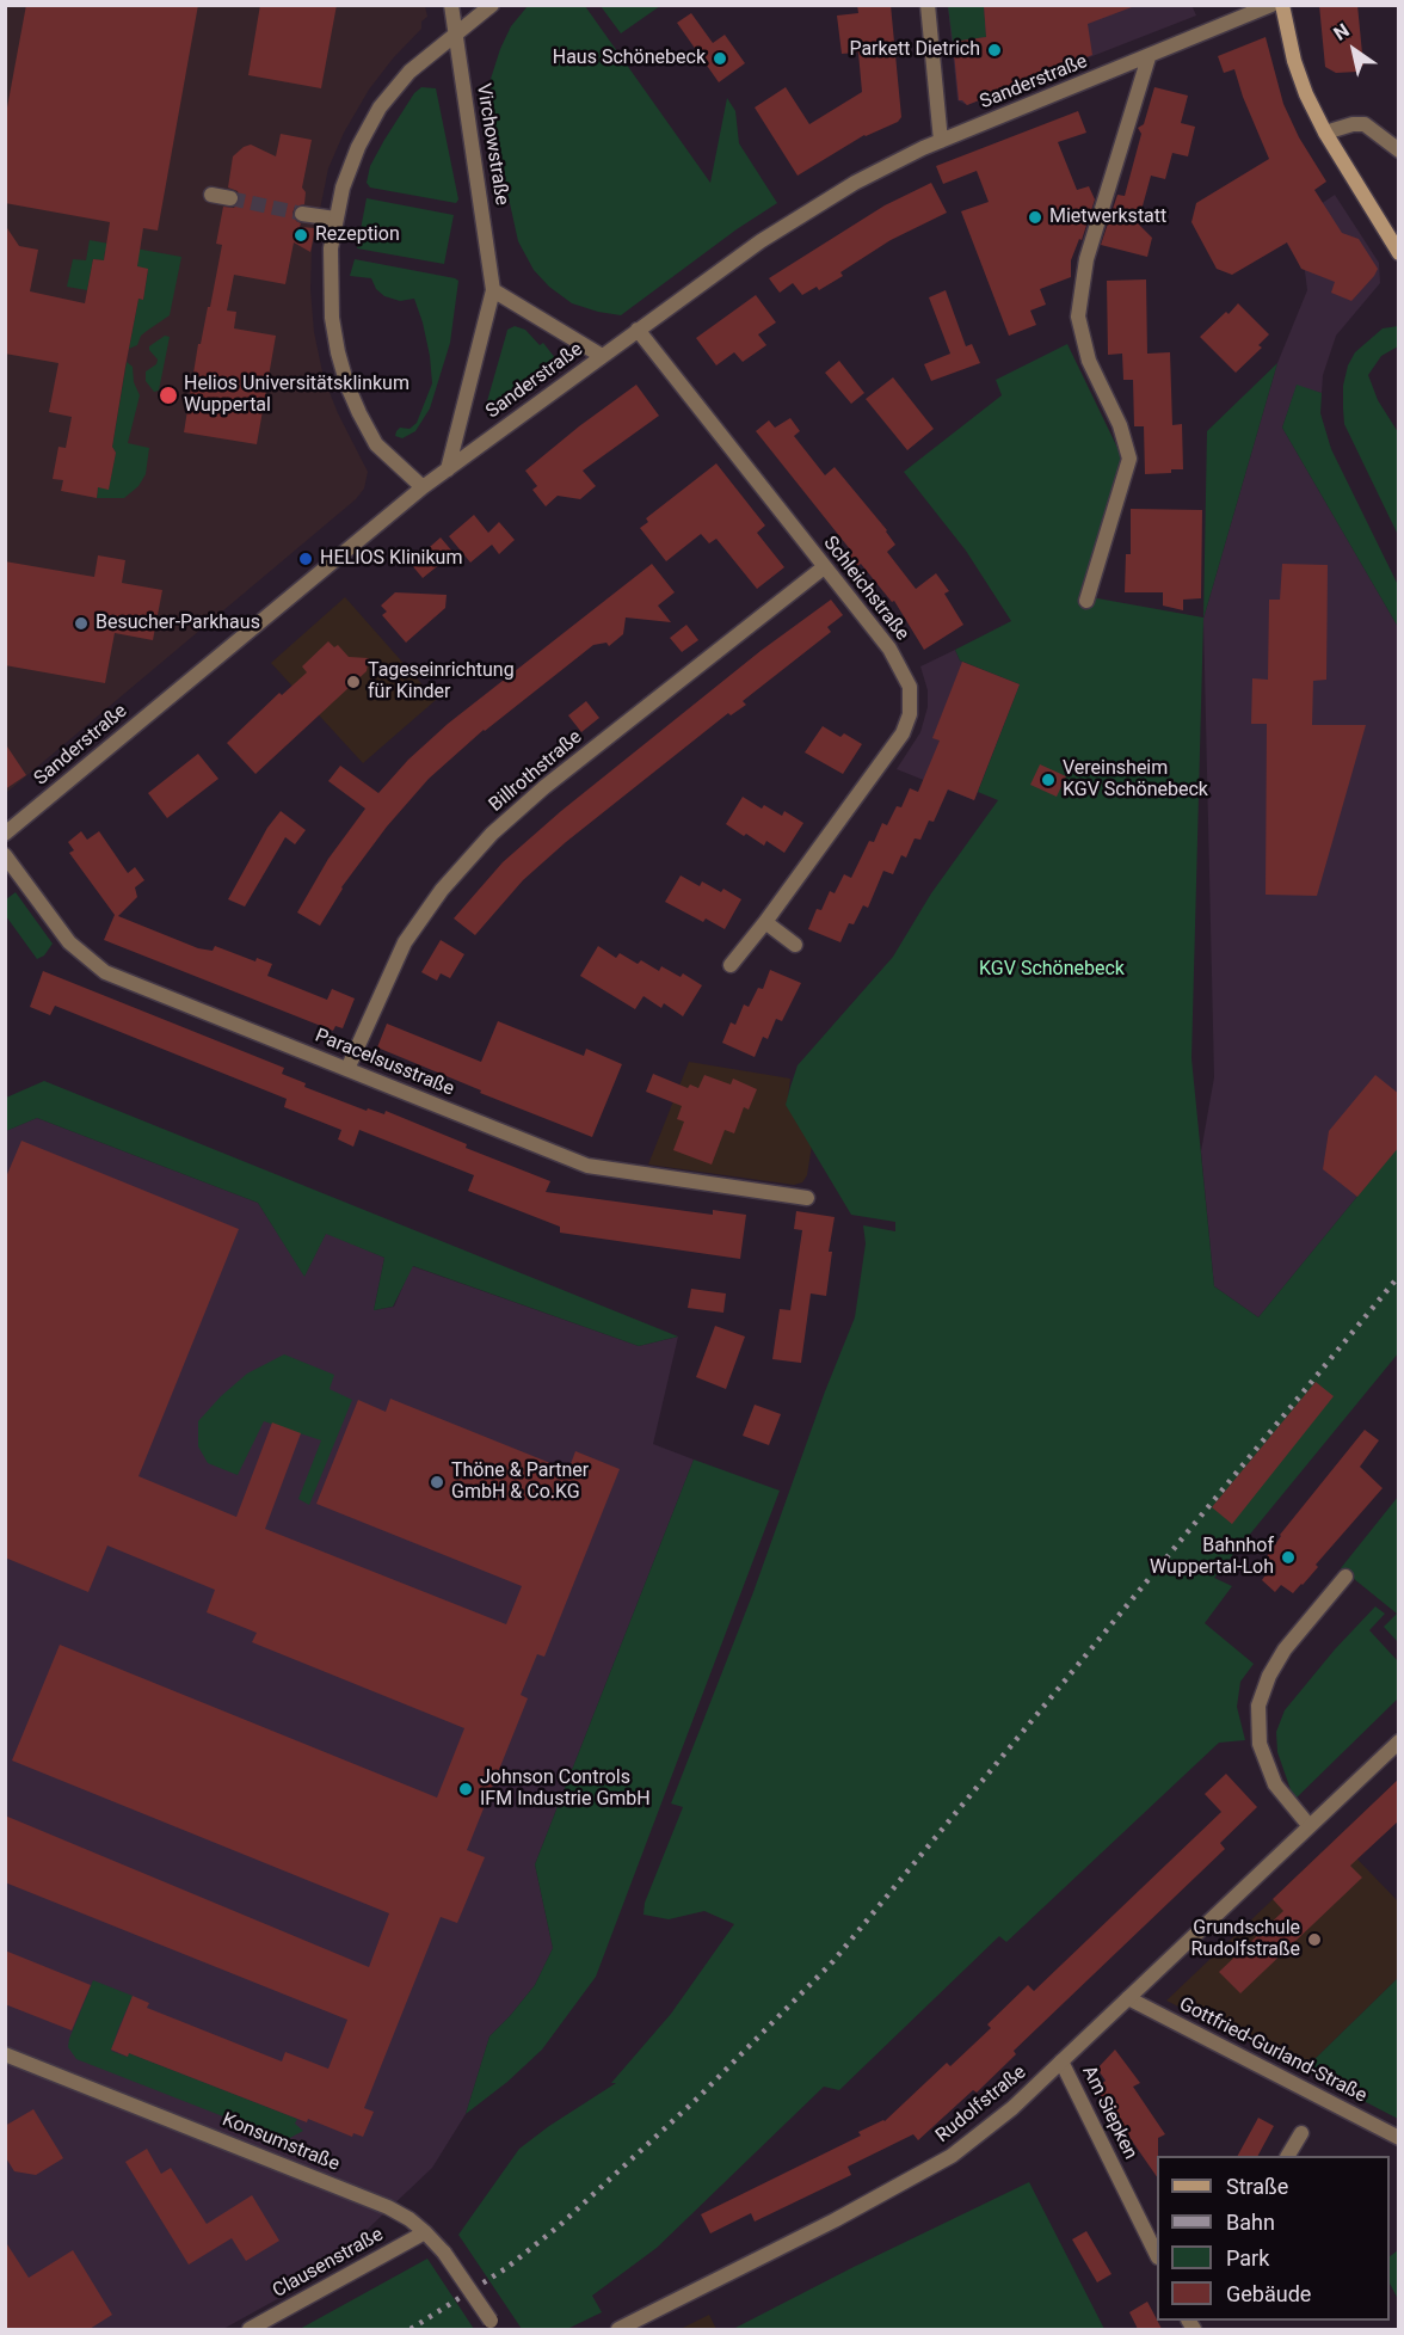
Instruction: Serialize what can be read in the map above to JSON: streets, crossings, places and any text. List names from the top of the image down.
{
  "streets": {
    "street": [
      "Sanderstraße",
      "Virchowstraße",
      "Schleichstraße",
      "Billrothstraße",
      "Paracelsusstraße",
      "Gottfried-Gurland-Straße",
      "Rudolfstraße",
      "Am Siepken",
      "Konsumstraße",
      "Clausenstraße"
    ]
  },
  "crossings": [
    ["Sanderstraße", "Virchowstraße"],
    ["Sanderstraße", "Schleichstraße"],
    ["Schleichstraße", "Billrothstraße"],
    ["Billrothstraße", "Paracelsusstraße"],
    ["Gottfried-Gurland-Straße", "Rudolfstraße"],
    ["Rudolfstraße", "Am Siepken"],
    ["Konsumstraße", "Clausenstraße"]
  ],
  "parks": ["KGV Schönebeck"],
  "places": [
    "Parkett Dietrich",
    "Haus Schönebeck",
    "Mietwerkstatt",
    "Rezeption",
    "Helios Universitätsklinkum Wuppertal",
    "HELIOS Klinikum",
    "Besucher-Parkhaus",
    "Tageseinrichtung für Kinder",
    "Vereinsheim KGV Schönebeck",
    "Thöne & Partner GmbH & Co.KG",
    "Bahnhof Wuppertal-Loh",
    "Johnson Controls IFM Industrie GmbH",
    "Grundschule Rudolfstraße"
  ],
  "legend": [
    "Straße",
    "Bahn",
    "Park",
    "Gebäude"
  ],
  "north": "top left"
}
